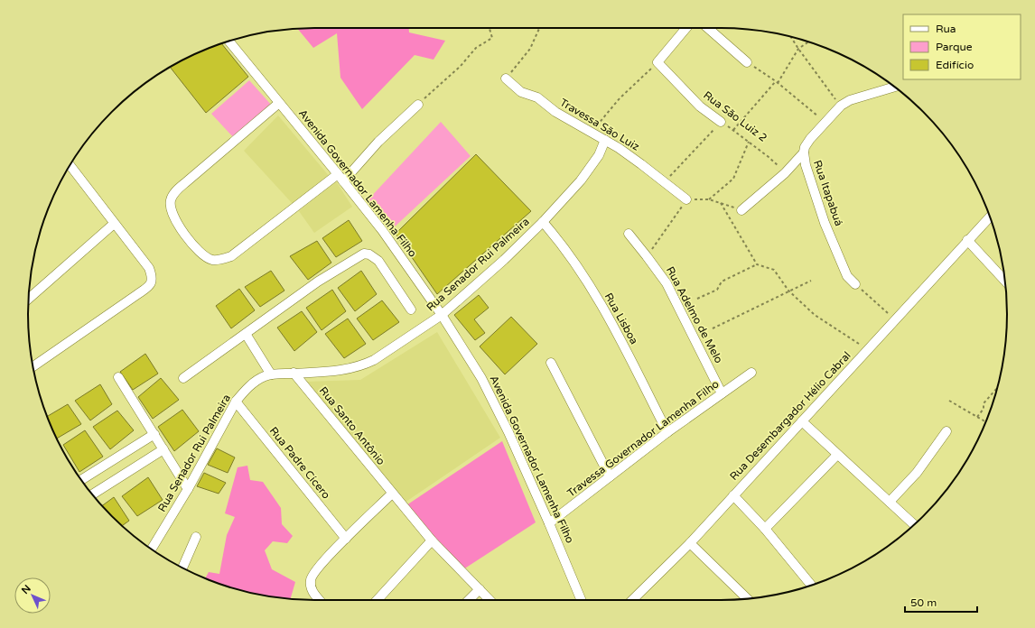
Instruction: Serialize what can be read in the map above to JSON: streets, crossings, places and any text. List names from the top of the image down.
{
  "streets": {
    "street": [
      "Rua São Luiz 2",
      "Travessa São Luiz",
      "Avenida Governador Lamenha Filho",
      "Rua Itapabuá",
      "Rua Senador Rui Palmeira",
      "Rua Adelmo de Melo",
      "Rua Lisboa",
      "Rua Desembargador Hélio Cabral",
      "Rua Santo Antônio",
      "Travessa Governador Lamenha Filho",
      "Rua Padre Cícero"
    ]
  },
  "crossings": [
    ["Travessa São Luiz", "Rua Senador Rui Palmeira"],
    ["Avenida Governador Lamenha Filho", "Rua Senador Rui Palmeira"],
    ["Avenida Governador Lamenha Filho", "Travessa Governador Lamenha Filho"],
    ["Rua Senador Rui Palmeira", "Rua Lisboa"],
    ["Rua Senador Rui Palmeira", "Rua Santo Antônio"],
    ["Rua Senador Rui Palmeira", "Rua Padre Cícero"],
    ["Rua Adelmo de Melo", "Travessa Governador Lamenha Filho"],
    ["Rua Lisboa", "Travessa Governador Lamenha Filho"]
  ],
  "legend": ["Rua", "Parque", "Edifício"],
  "scale_bar": "50 m",
  "north": "top left"
}
